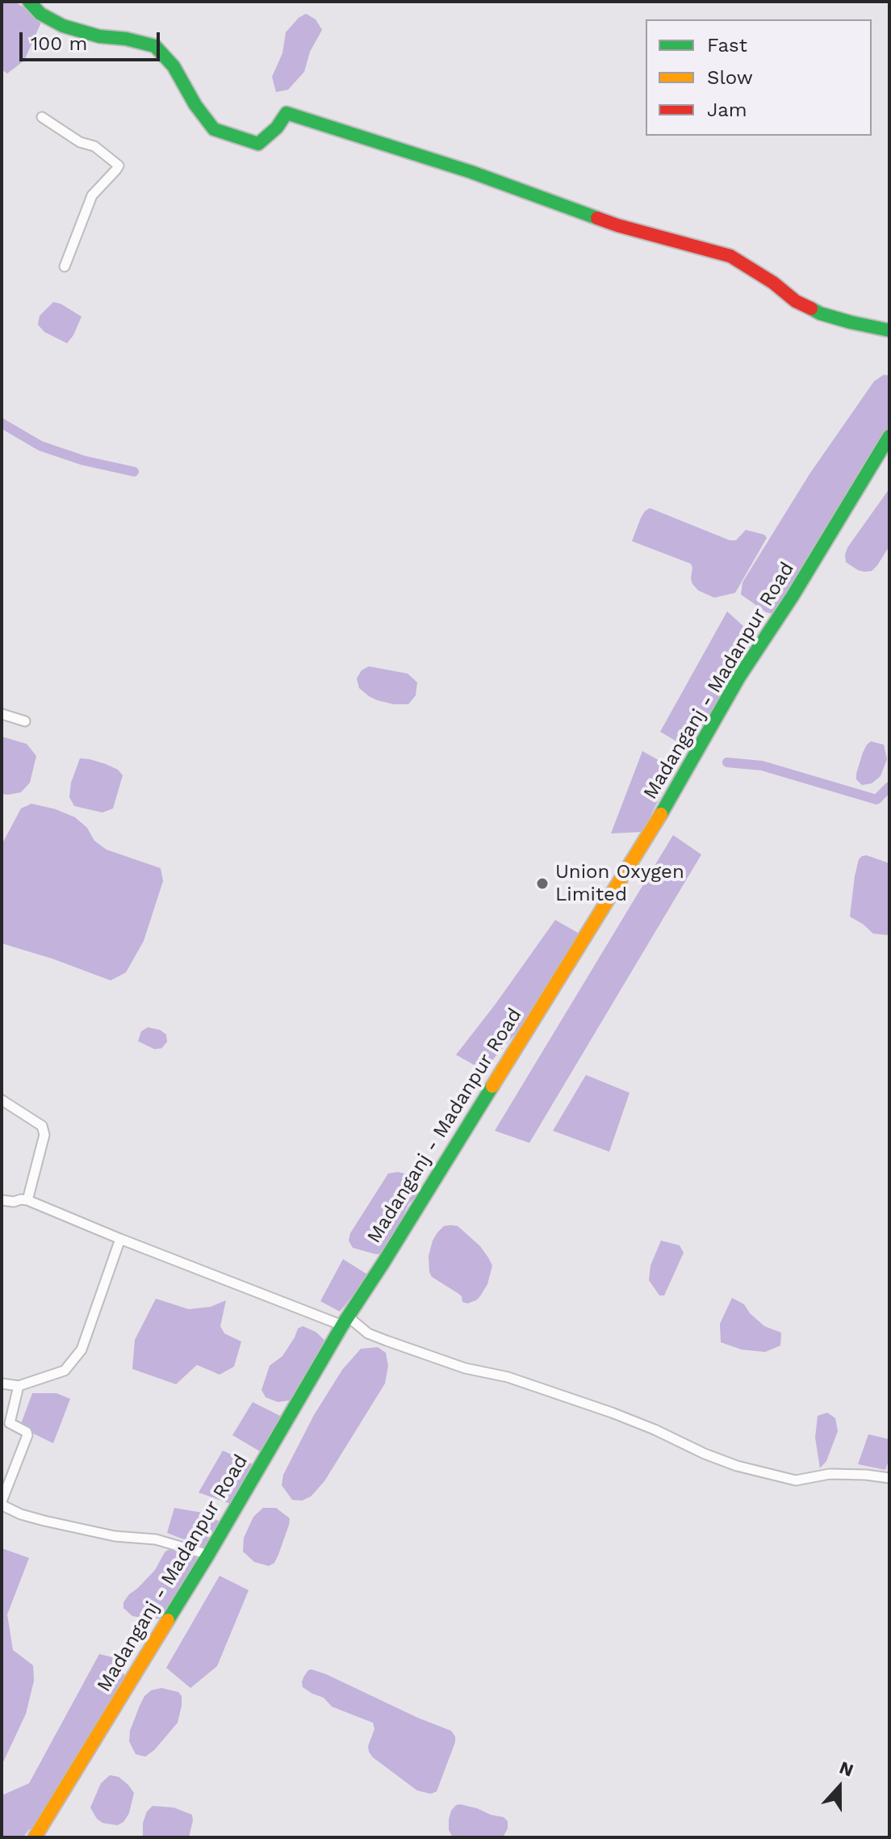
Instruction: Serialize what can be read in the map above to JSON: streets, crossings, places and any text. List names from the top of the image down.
{
  "streets": {
    "main road": ["Madanganj - Madanpur Road"]
  },
  "places": ["Union Oxygen Limited"],
  "legend": ["Fast", "Slow", "Jam"],
  "scale_bar": "100 m",
  "north": "top"
}
